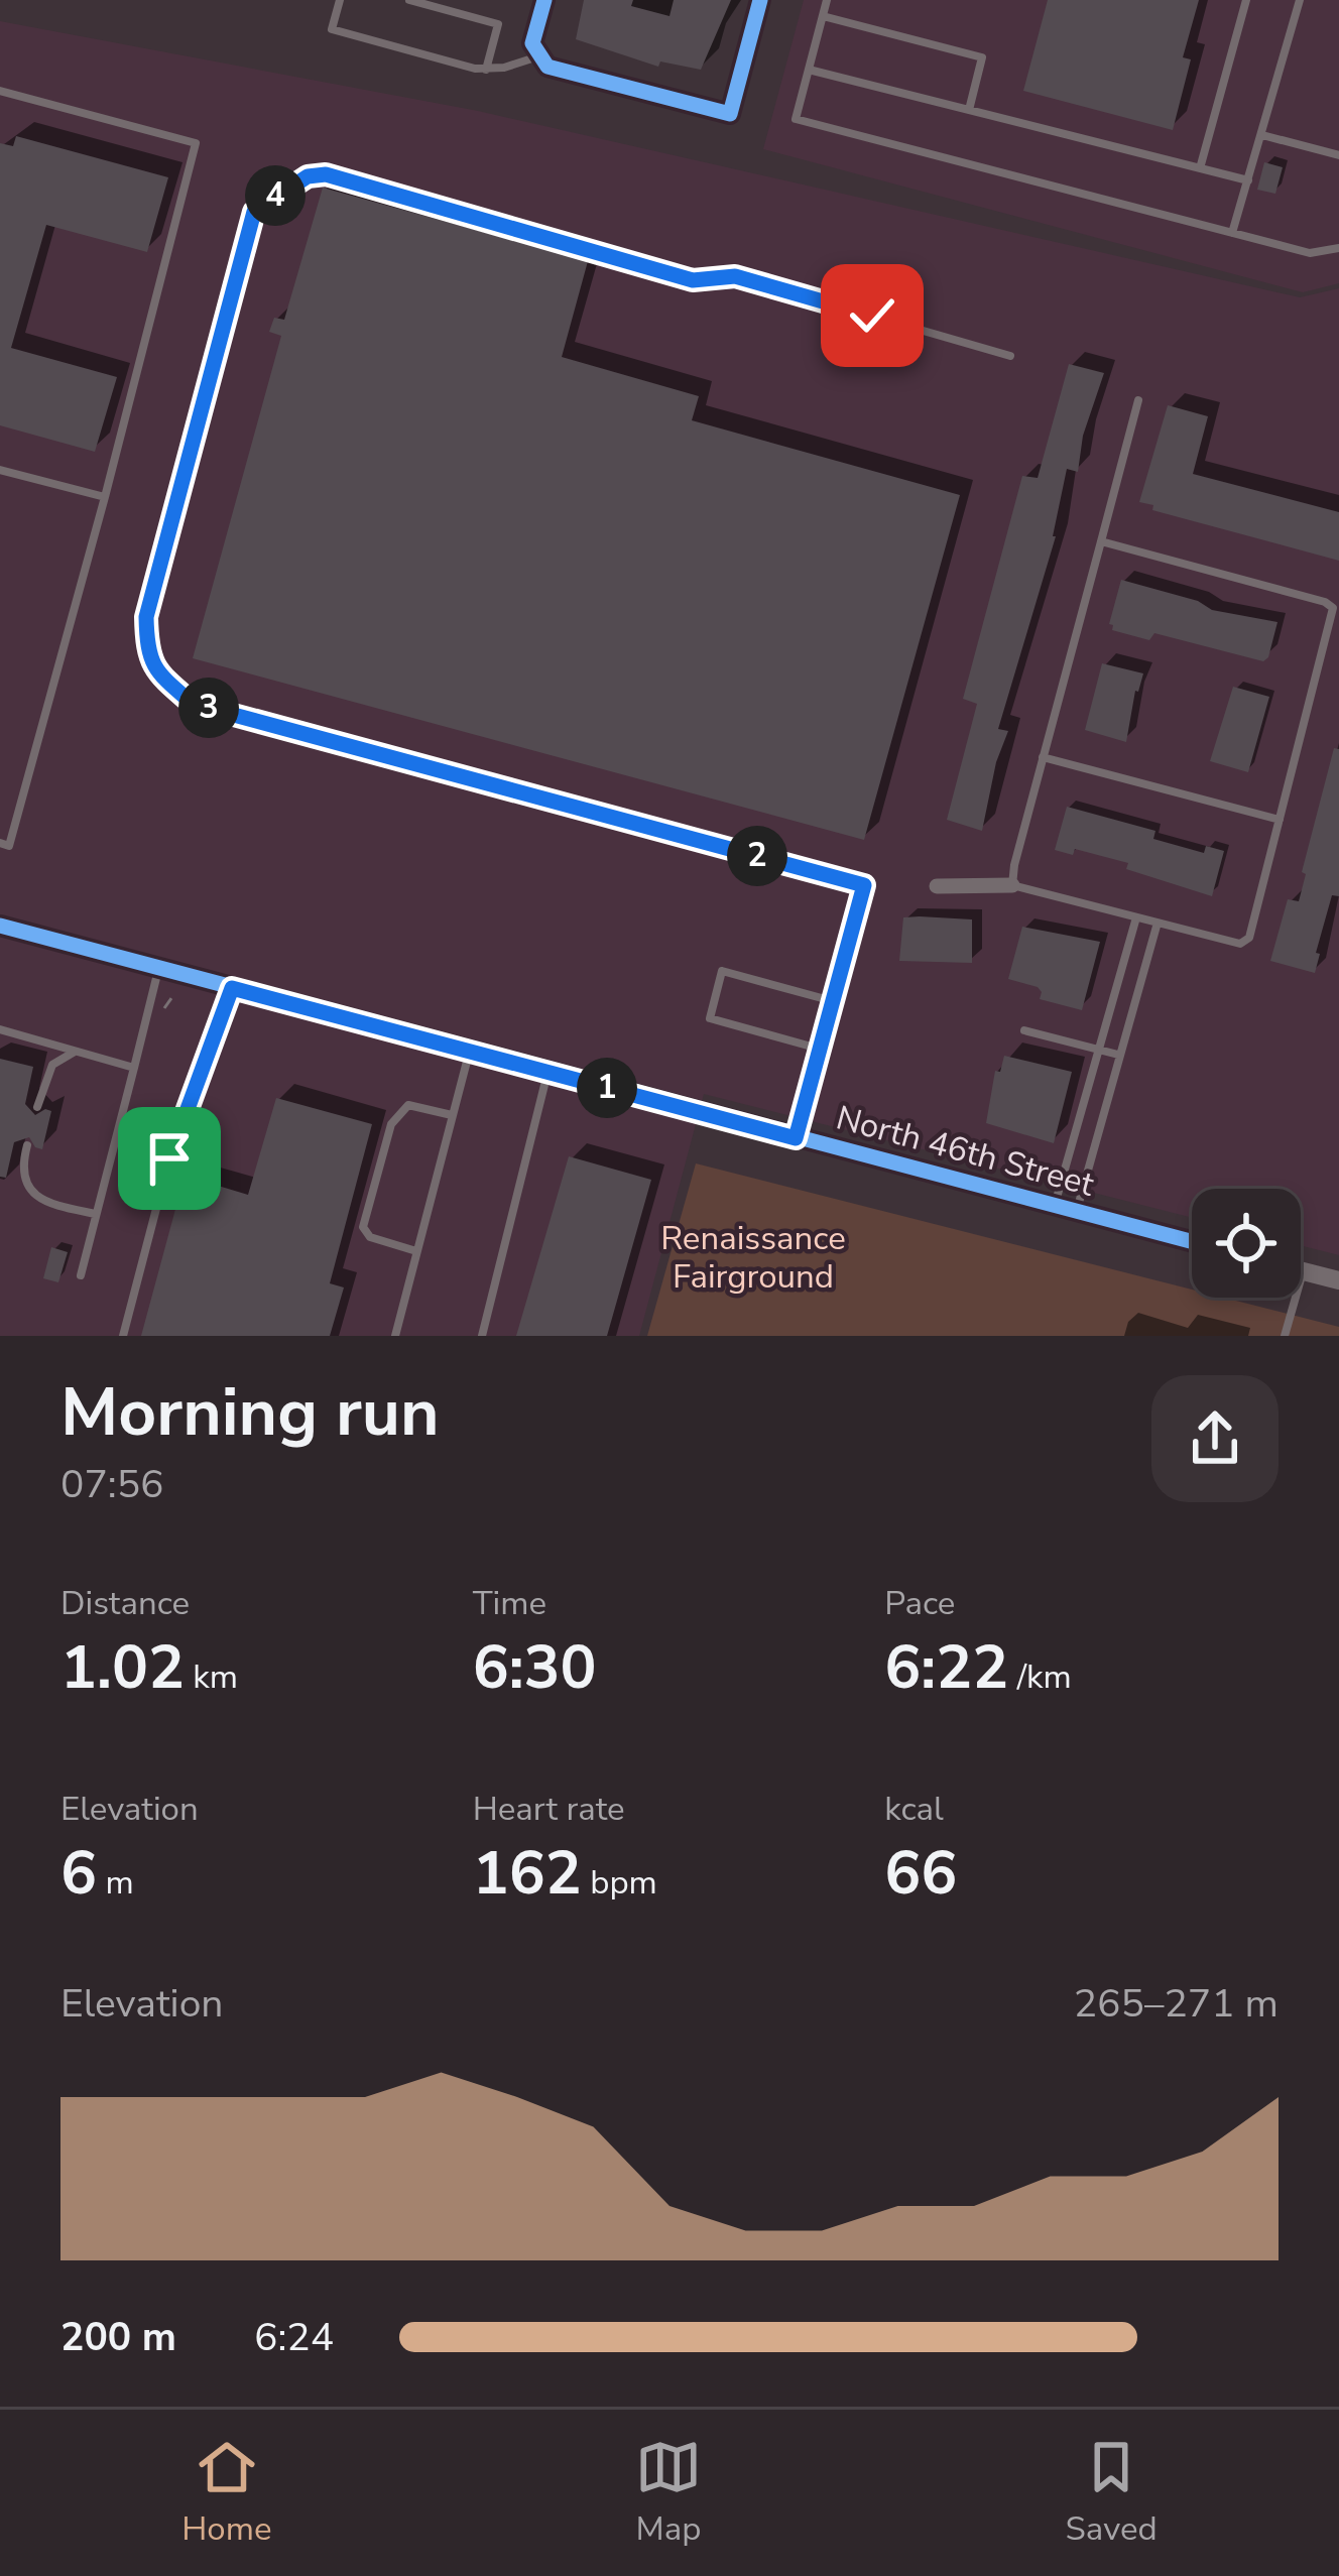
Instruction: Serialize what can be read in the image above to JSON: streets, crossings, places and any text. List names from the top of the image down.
{
  "streets": {
    "street": ["North 46th Street"]
  },
  "parks": ["Renaissance Fairground"],
  "page": {
    "pins": [
      "4",
      "3",
      "2",
      "1"
    ],
    "heading": ["Morning run", "07:56"],
    "stats": [
      ["Distance", "1.02 km"],
      ["Time", "6:30"],
      ["Pace", "6:22 /km"],
      ["Elevation", "6 m"],
      ["Heart rate", "162 bpm"],
      ["kcal", "66"]
    ],
    "chart": ["Elevation", "265–271 m"],
    "list": [
      {
        "name": "200 m",
        "note": "6:24"
      }
    ],
    "tabs": ["Home", "Map", "Saved"]
  }
}
